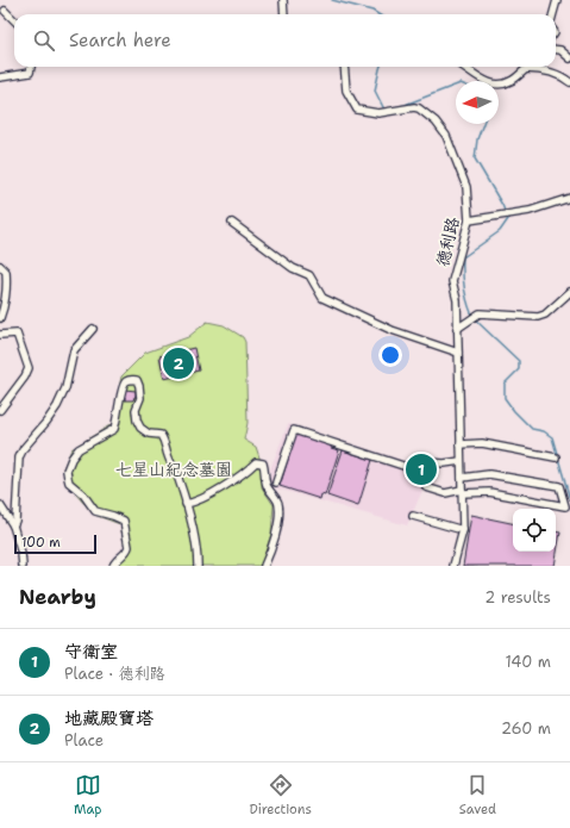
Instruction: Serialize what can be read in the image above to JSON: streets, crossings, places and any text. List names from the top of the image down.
{
  "streets": {
    "street": ["德利路"]
  },
  "parks": ["七星山紀念墓園"],
  "scale_bar": "100 m",
  "north": "left",
  "page": {
    "search": "Search here",
    "pins": ["2", "1"],
    "scale": "100 m",
    "heading": ["Nearby", "2 results"],
    "list": [
      {
        "mark": "1",
        "name": "守衛室",
        "note": "Place · 德利路",
        "value": "140 m"
      },
      {
        "mark": "2",
        "name": "地藏殿寶塔",
        "note": "Place",
        "value": "260 m"
      }
    ],
    "nav": ["Map", "Directions", "Saved"]
  }
}
